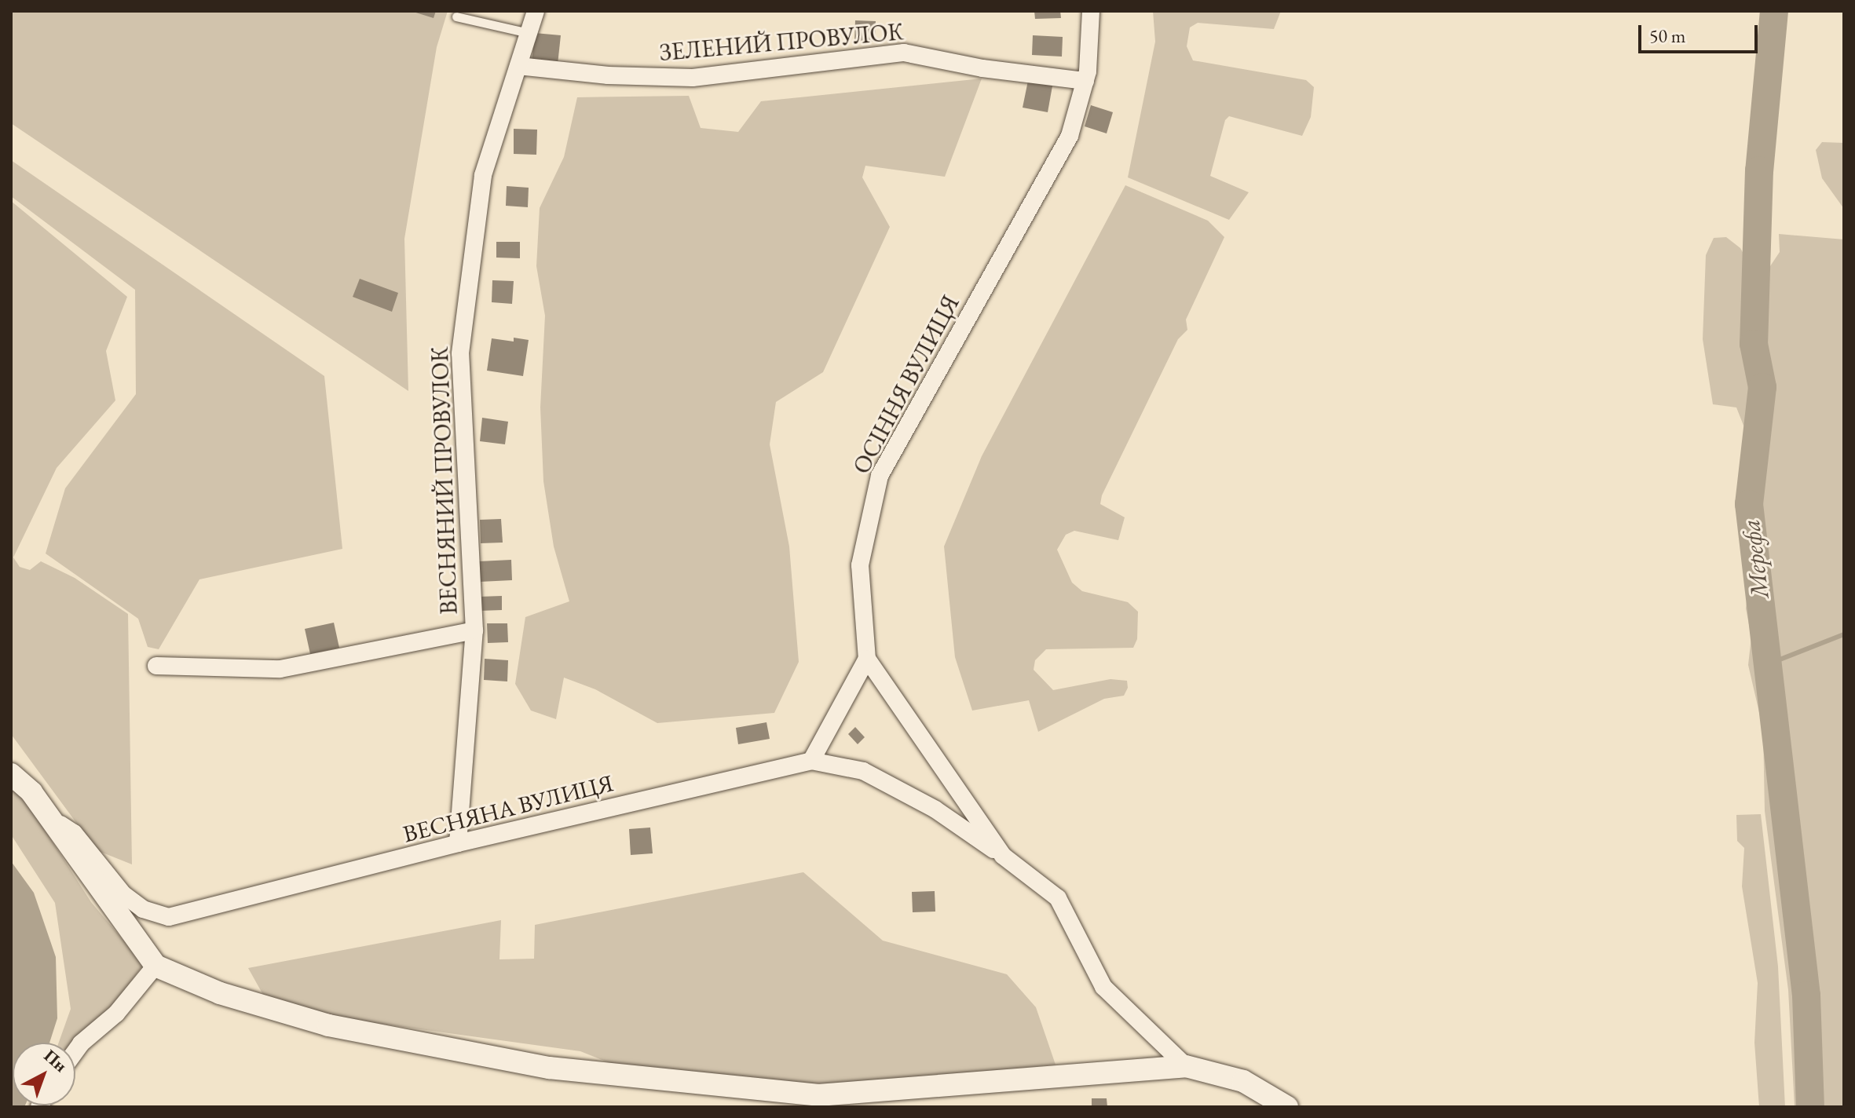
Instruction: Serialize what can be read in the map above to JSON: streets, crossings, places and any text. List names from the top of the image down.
{
  "streets": {
    "street": [
      "ЗЕЛЕНИЙ ПРОВУЛОК",
      "ОСІННЯ ВУЛИЦЯ",
      "ВЕСНЯНИЙ ПРОВУЛОК",
      "ВЕСНЯНА ВУЛИЦЯ"
    ]
  },
  "crossings": [
    ["ЗЕЛЕНИЙ ПРОВУЛОК", "ОСІННЯ ВУЛИЦЯ"],
    ["ЗЕЛЕНИЙ ПРОВУЛОК", "ВЕСНЯНИЙ ПРОВУЛОК"],
    ["ВЕСНЯНИЙ ПРОВУЛОК", "ВЕСНЯНА ВУЛИЦЯ"]
  ],
  "water": ["Мерефа"],
  "scale_bar": "50 m",
  "north": "top right"
}
